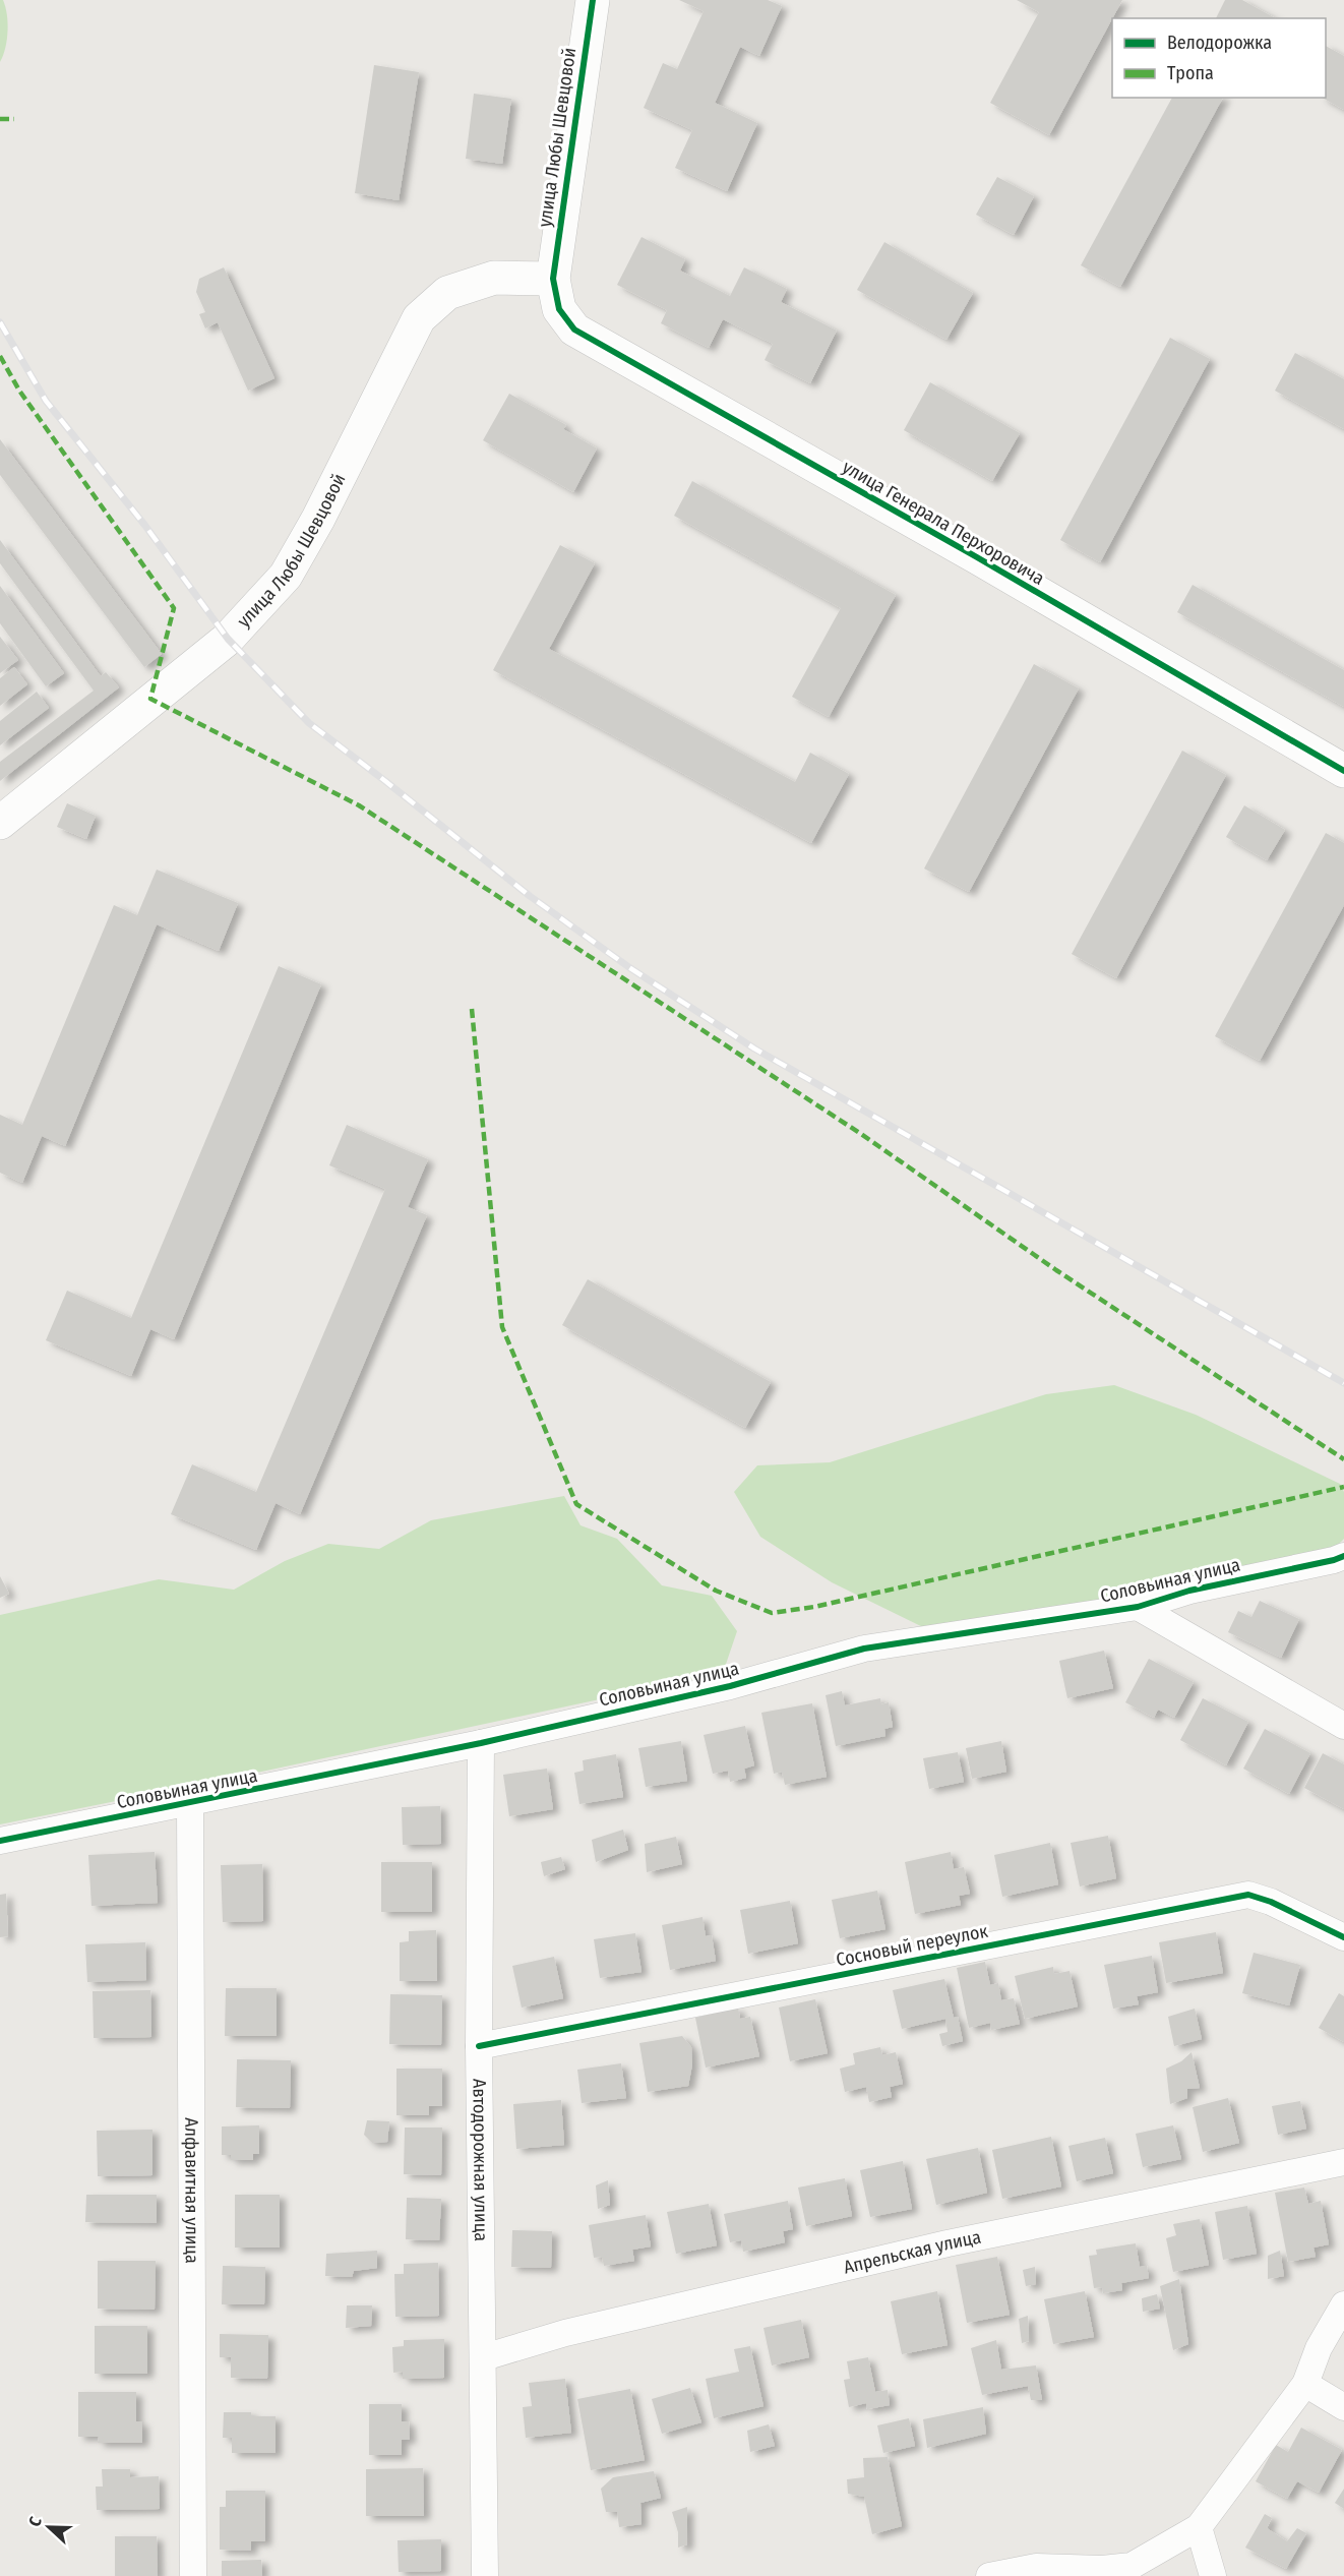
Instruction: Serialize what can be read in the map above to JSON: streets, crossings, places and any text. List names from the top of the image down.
{
  "streets": {
    "street": [
      "улица Любы Шевцовой",
      "улица Генерала Перхоровича",
      "Соловьиная улица",
      "Сосновый переулок",
      "Автодорожная улица",
      "Алфавитная улица",
      "Апрельская улица"
    ]
  },
  "crossings": [
    ["улица Любы Шевцовой", "улица Генерала Перхоровича"],
    ["Соловьиная улица", "Автодорожная улица"],
    ["Соловьиная улица", "Алфавитная улица"],
    ["Сосновый переулок", "Автодорожная улица"],
    ["Автодорожная улица", "Апрельская улица"]
  ],
  "legend": ["Велодорожка", "Тропа"],
  "north": "left"
}
